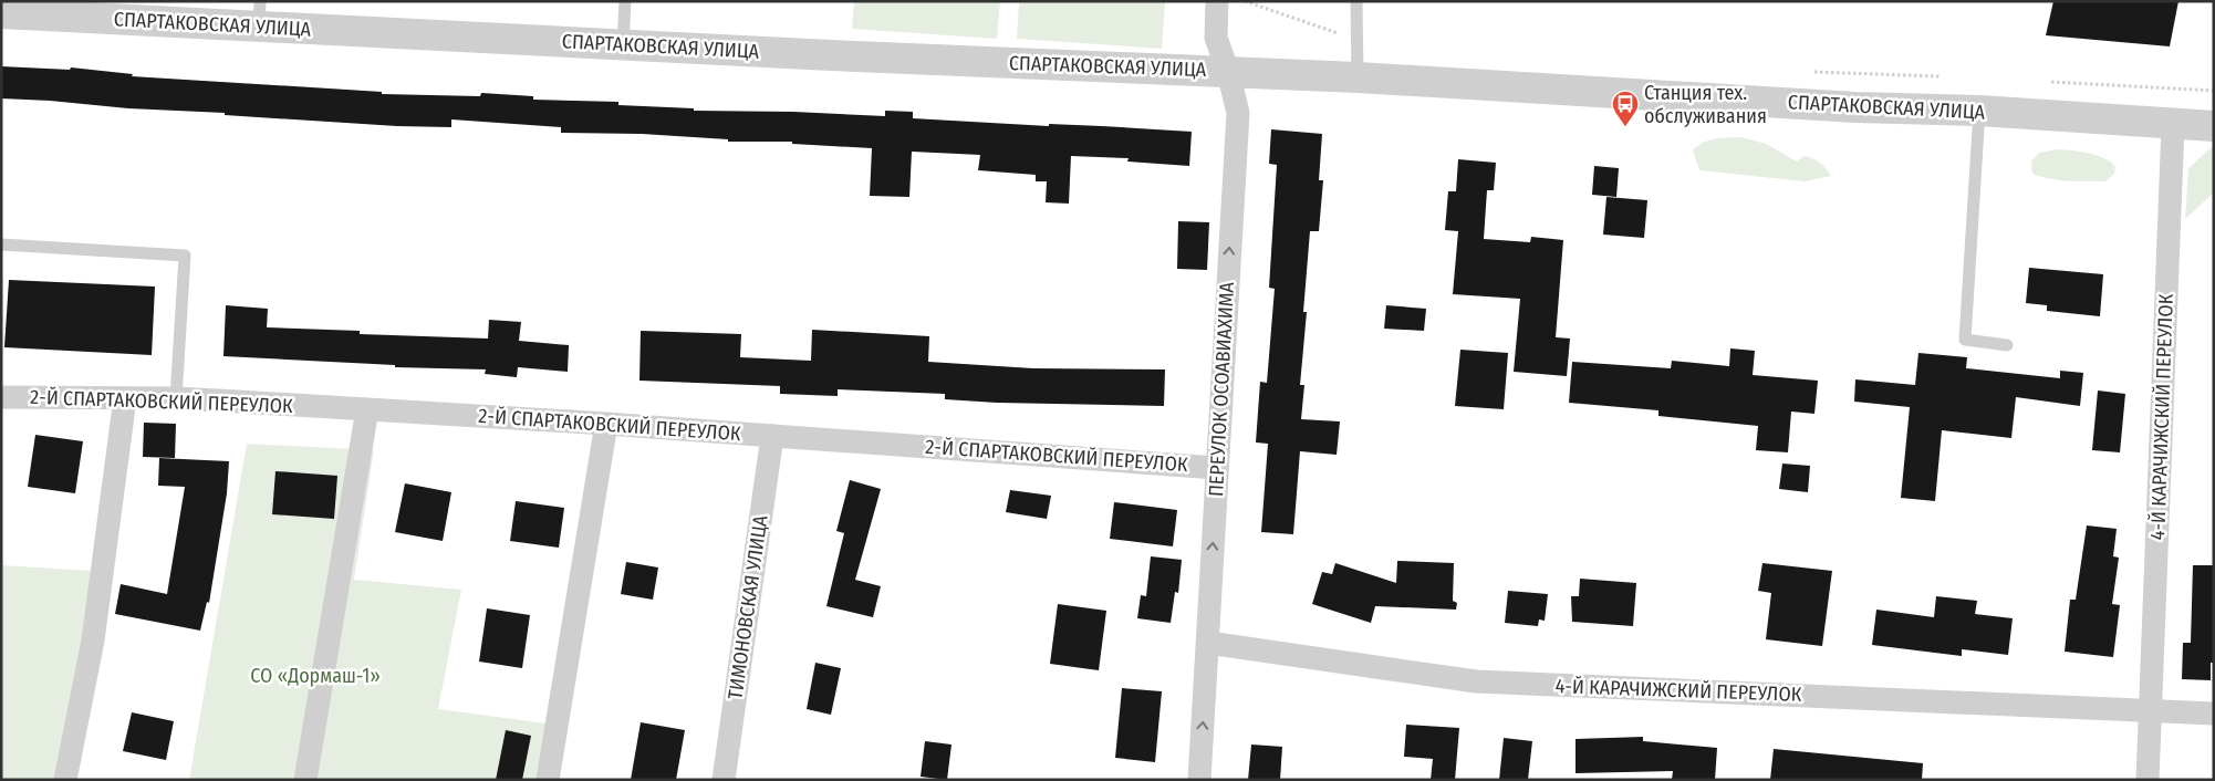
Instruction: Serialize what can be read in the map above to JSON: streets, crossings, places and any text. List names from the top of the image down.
{
  "streets": {
    "street": [
      "СПАРТАКОВСКАЯ УЛИЦА",
      "ПЕРЕУЛОК ОСОАВИАХИМА",
      "2-Й СПАРТАКОВСКИЙ ПЕРЕУЛОК",
      "4-Й КАРАЧИЖСКИЙ ПЕРЕУЛОК",
      "ТИМОНОВСКАЯ УЛИЦА"
    ]
  },
  "crossings": [
    ["СПАРТАКОВСКАЯ УЛИЦА", "ПЕРЕУЛОК ОСОАВИАХИМА"],
    ["СПАРТАКОВСКАЯ УЛИЦА", "4-Й КАРАЧИЖСКИЙ ПЕРЕУЛОК"],
    ["ПЕРЕУЛОК ОСОАВИАХИМА", "2-Й СПАРТАКОВСКИЙ ПЕРЕУЛОК"],
    ["ПЕРЕУЛОК ОСОАВИАХИМА", "4-Й КАРАЧИЖСКИЙ ПЕРЕУЛОК"],
    ["2-Й СПАРТАКОВСКИЙ ПЕРЕУЛОК", "ТИМОНОВСКАЯ УЛИЦА"]
  ],
  "one_way": ["ПЕРЕУЛОК ОСОАВИАХИМА"],
  "parks": ["СО «Дормаш-1»"],
  "places": {
    "bus stop": ["Станция тех. обслуживания"]
  }
}
